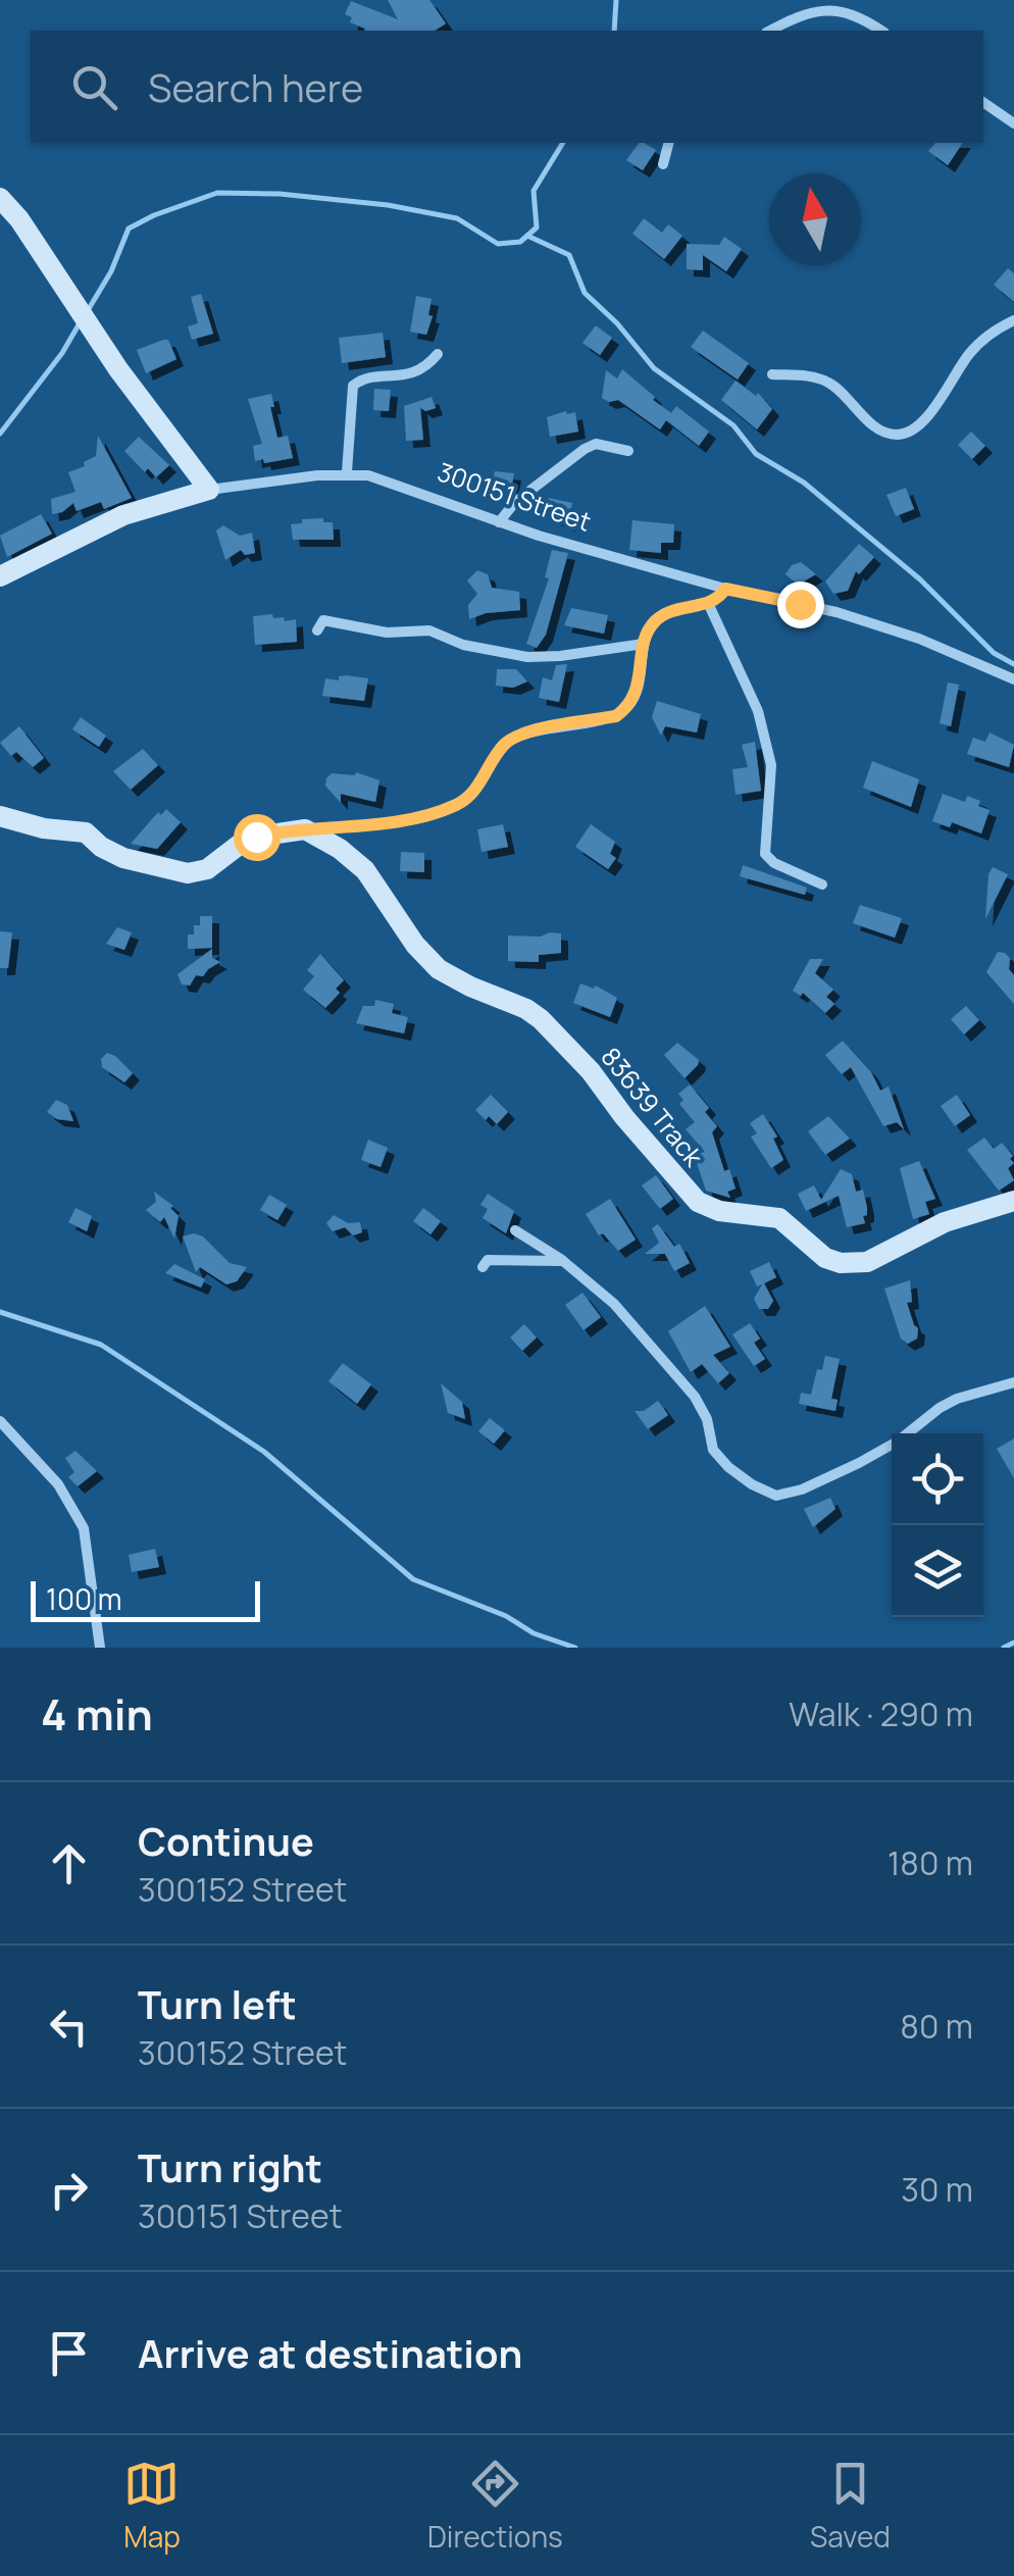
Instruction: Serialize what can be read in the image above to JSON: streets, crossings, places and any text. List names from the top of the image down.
{
  "streets": {
    "street": ["300151 Street", "83639 Track"]
  },
  "scale_bar": "100 m",
  "north": "top",
  "page": {
    "search": "Search here",
    "scale": "100 m",
    "heading": ["4 min", "Walk · 290 m"],
    "list": [
      ["Continue", "300152 Street", "180 m"],
      ["Turn left", "300152 Street", "80 m"],
      ["Turn right", "300151 Street", "30 m"],
      "Arrive at destination"
    ],
    "nav": ["Map", "Directions", "Saved"]
  }
}
